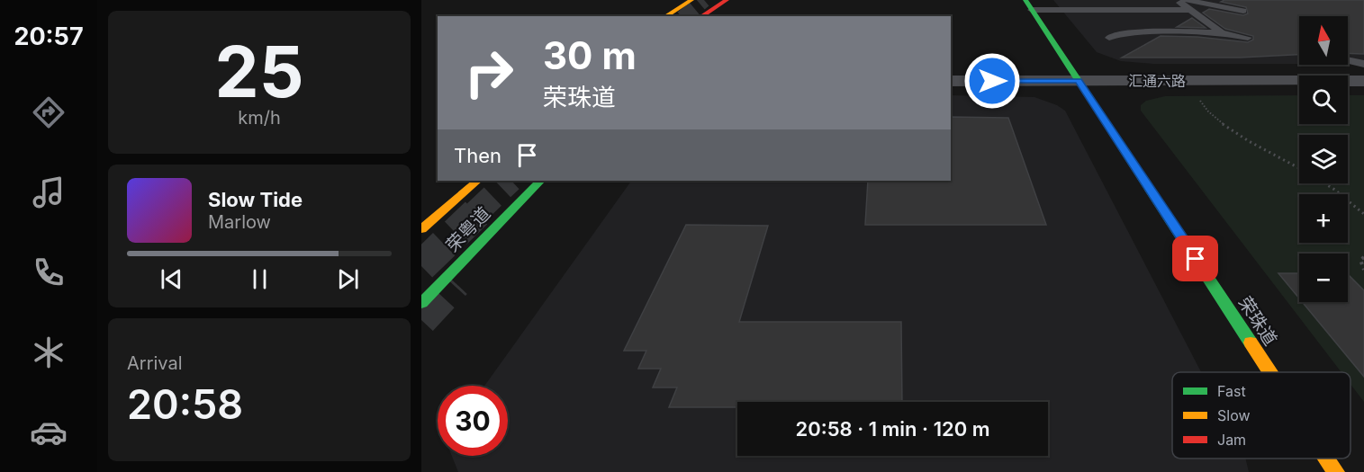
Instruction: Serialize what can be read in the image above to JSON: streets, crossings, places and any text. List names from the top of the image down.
{
  "streets": {
    "street": ["汇通六路", "荣粤道", "荣珠道"]
  },
  "crossings": [
    ["汇通六路", "荣珠道"]
  ],
  "legend": ["Fast", "Slow", "Jam"],
  "north": "top",
  "page": {
    "tabs": "20:57",
    "tile": [
      ["25", "km/h"],
      ["Arrival", "20:58"]
    ],
    "map_buttons": ["+", "−"],
    "turn": ["30 m", "荣珠道"],
    "then": "Then",
    "song": ["Slow Tide", "Marlow"],
    "limit": "30",
    "trip": "20:58 · 1 min · 120 m"
  }
}
